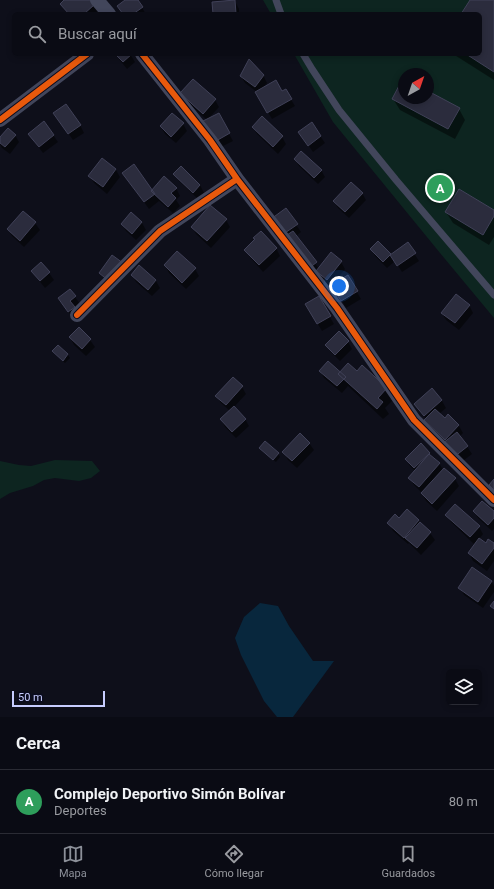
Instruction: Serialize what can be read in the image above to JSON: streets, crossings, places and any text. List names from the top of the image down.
{
  "scale_bar": "50 m",
  "north": "top right",
  "page": {
    "search": "Buscar aquí",
    "pins": "A",
    "scale": "50 m",
    "heading": "Cerca",
    "list": [
      {
        "mark": "A",
        "name": "Complejo Deportivo Simón Bolívar",
        "note": "Deportes",
        "value": "80 m"
      }
    ],
    "nav": ["Mapa", "Cómo llegar", "Guardados"]
  }
}
